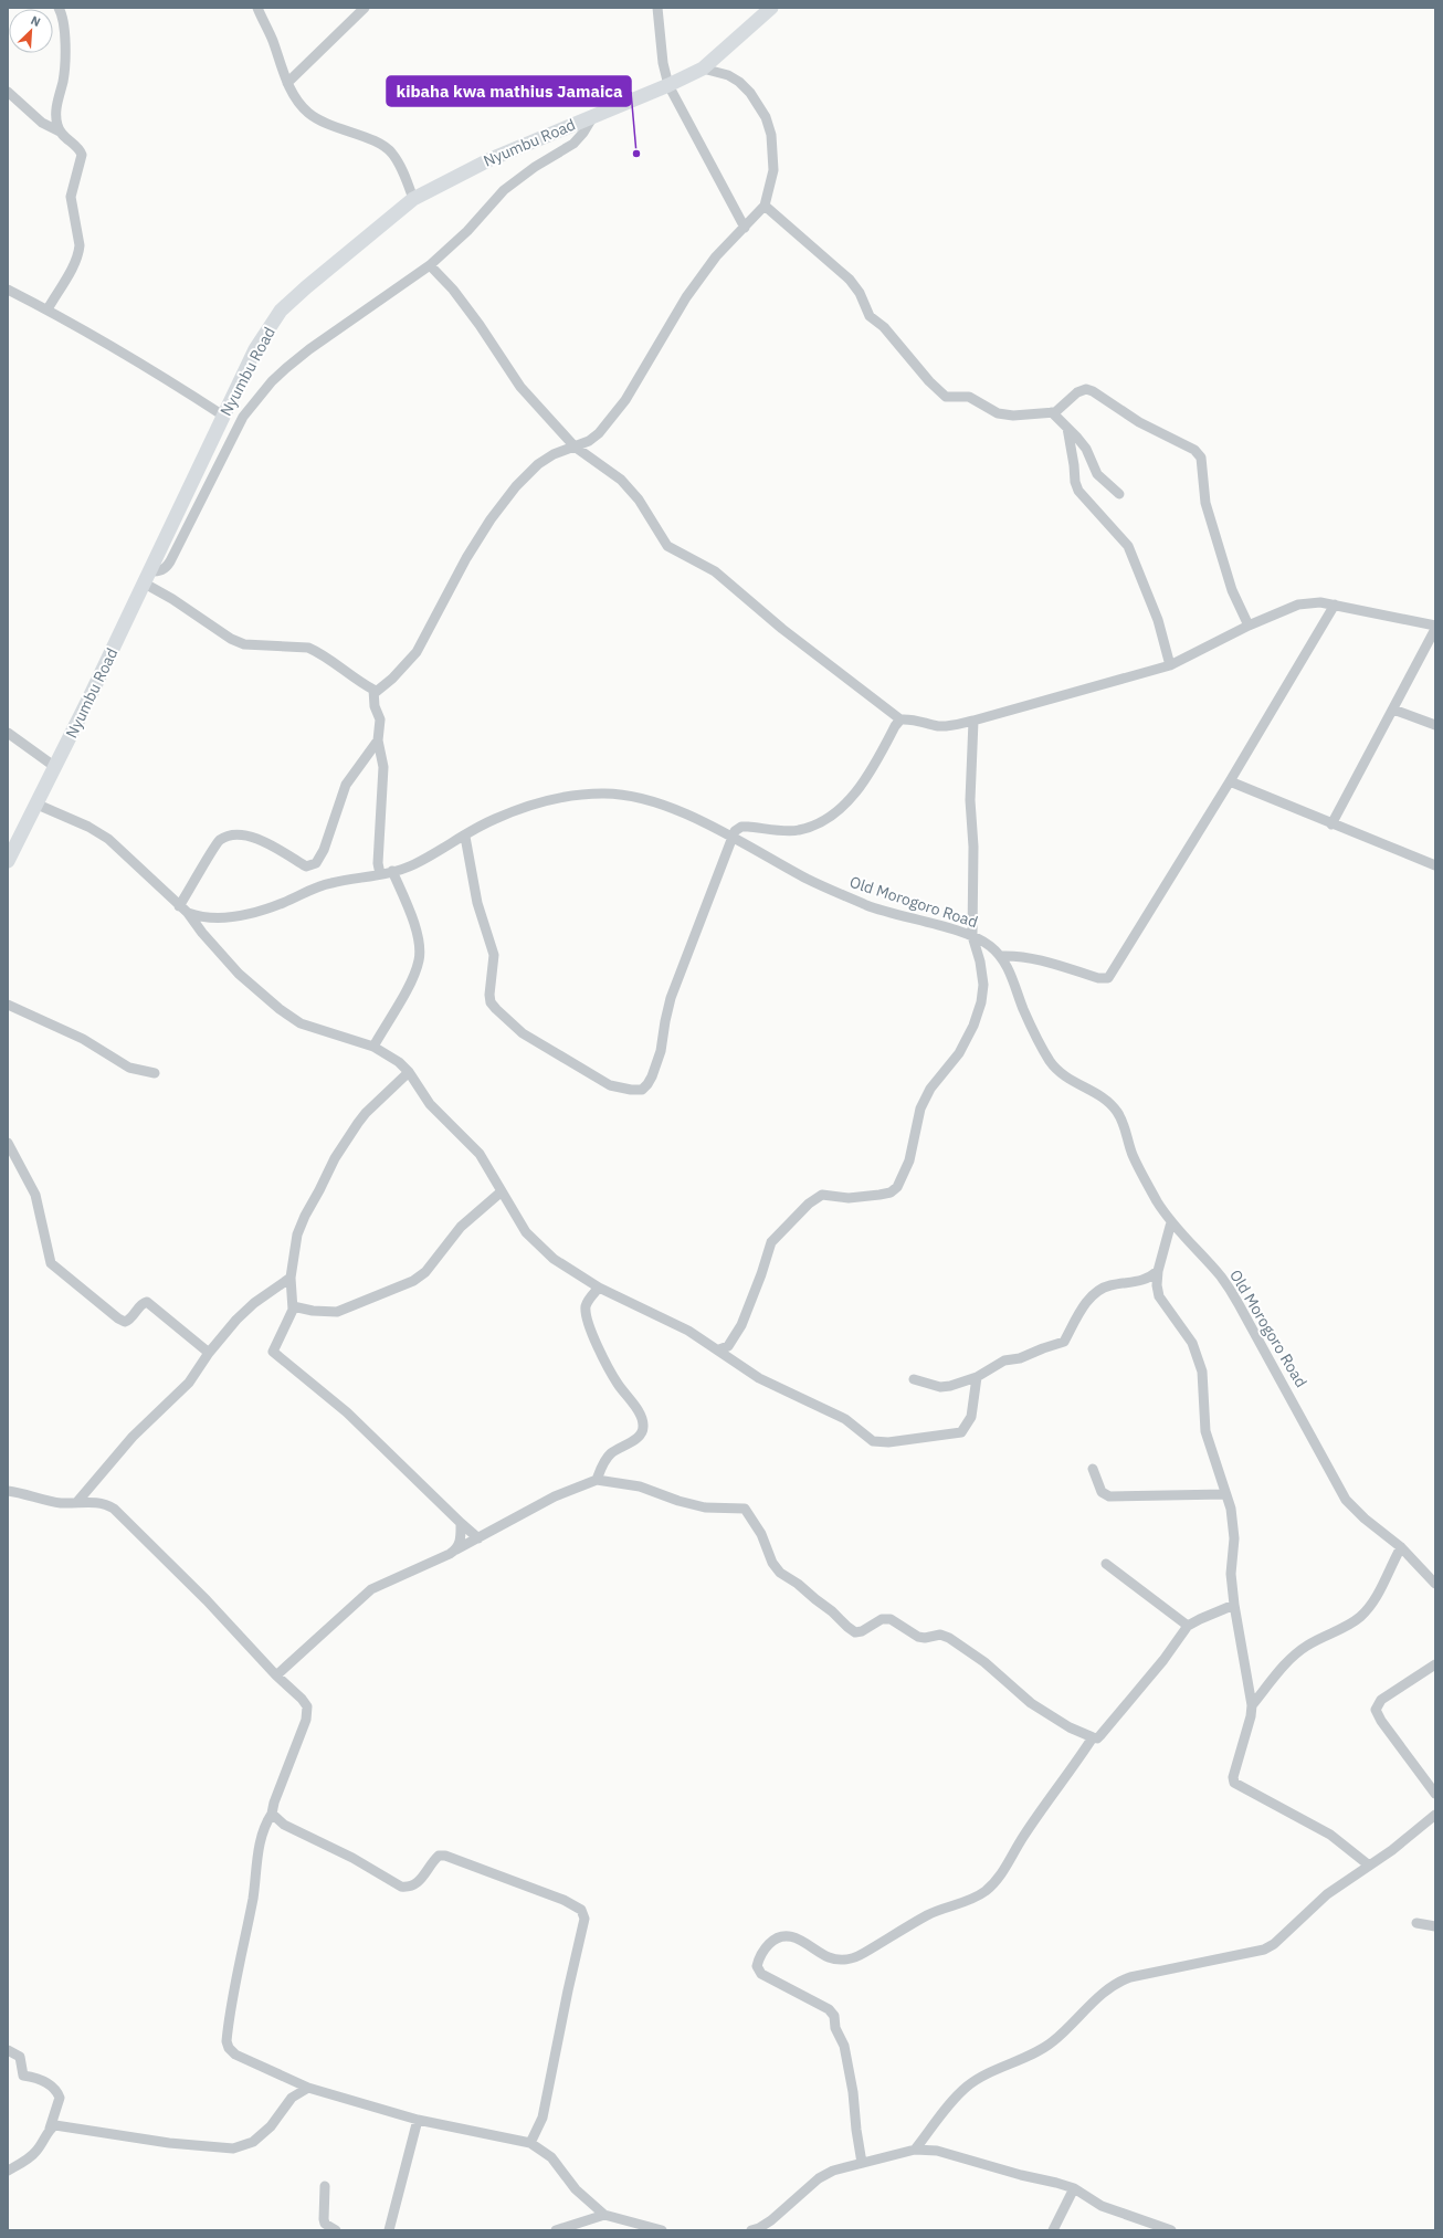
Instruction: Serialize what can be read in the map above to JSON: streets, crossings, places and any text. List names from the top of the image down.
{
  "streets": {
    "street": ["Nyumbu Road", "Old Morogoro Road"]
  },
  "crossings": [
    ["Nyumbu Road", "Old Morogoro Road"]
  ],
  "places": ["kibaha kwa mathius Jamaica"],
  "north": "top right"
}
